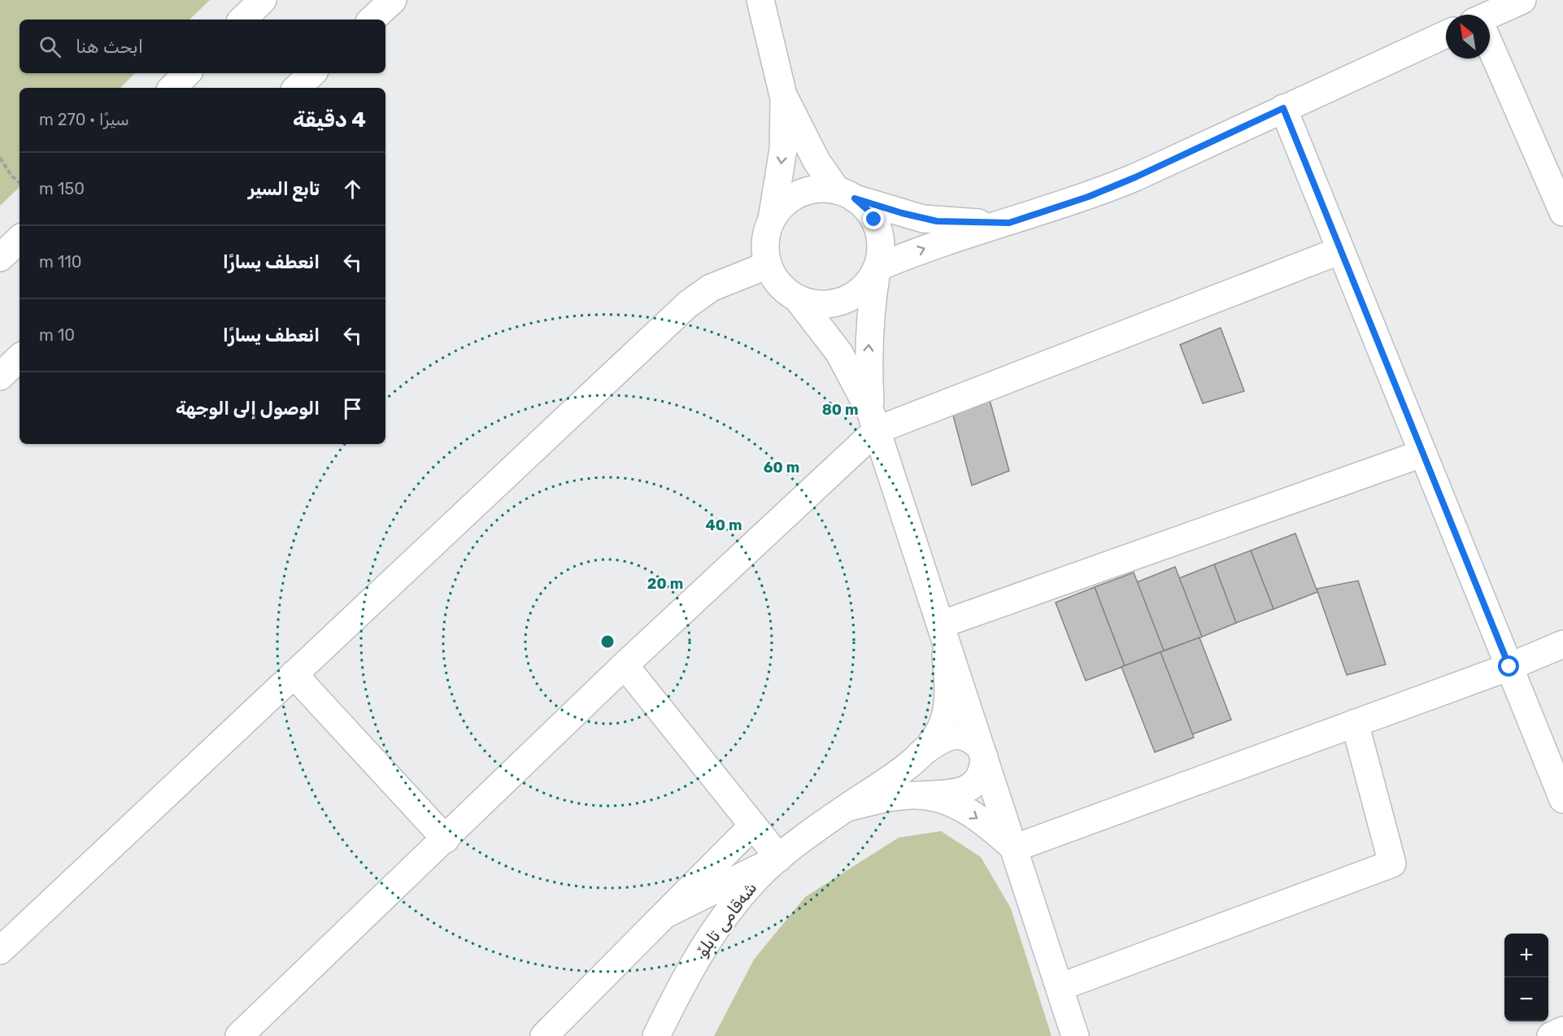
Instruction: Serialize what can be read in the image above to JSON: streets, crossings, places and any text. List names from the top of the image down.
{
  "streets": {
    "main road": ["شەقامی تابلۆ"]
  },
  "north": "top left",
  "page": {
    "search": "ابحث هنا",
    "heading": ["4 دقيقة", "سيرًا · 270 m"],
    "list": [
      ["تابع السير", "150 m"],
      ["انعطف يسارًا", "110 m"],
      ["انعطف يسارًا", "10 m"],
      "الوصول إلى الوجهة"
    ],
    "map_buttons": ["+", "−"]
  },
  "rings": [
    "80 m",
    "60 m",
    "40 m",
    "20 m"
  ]
}
